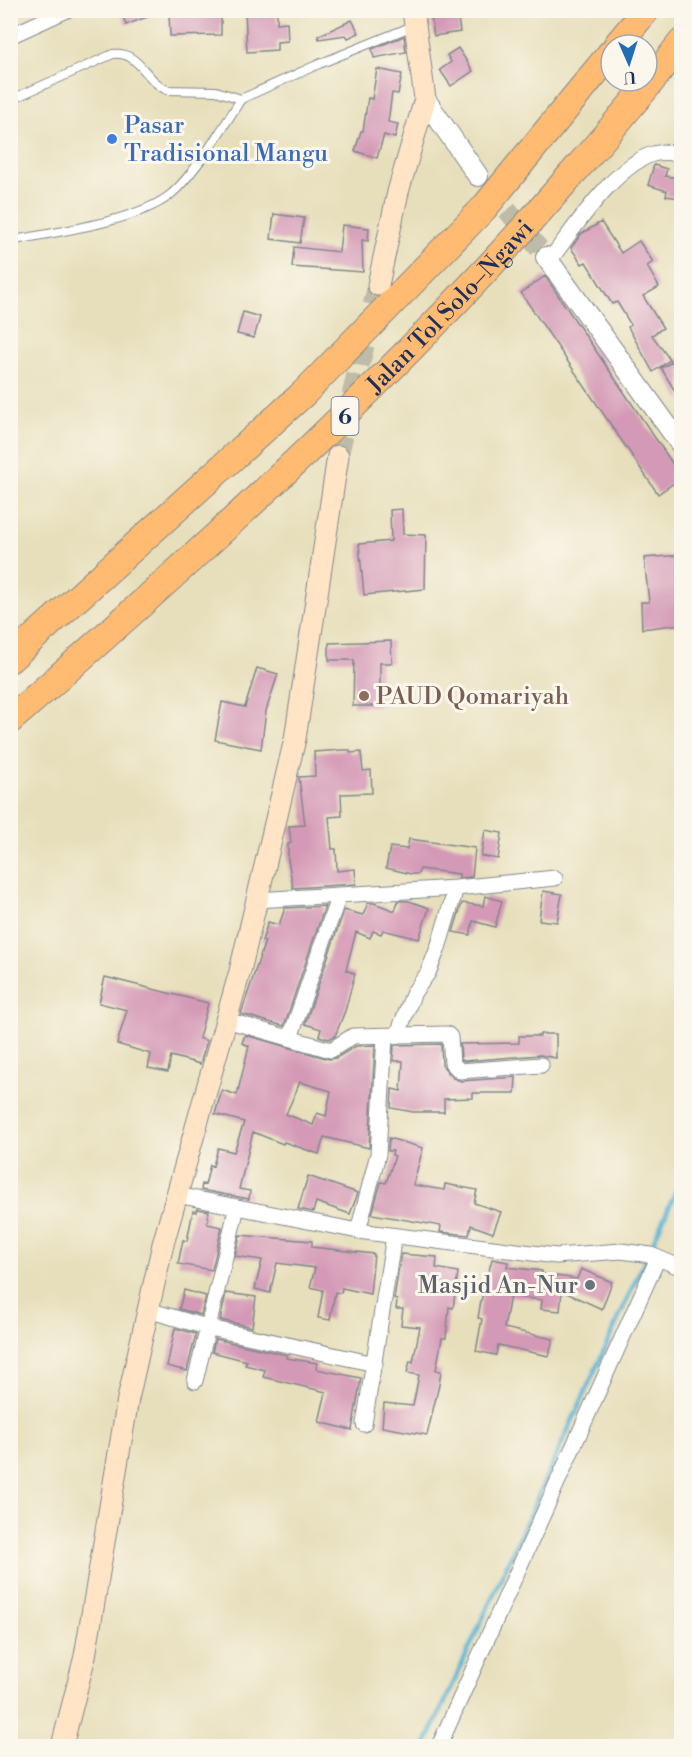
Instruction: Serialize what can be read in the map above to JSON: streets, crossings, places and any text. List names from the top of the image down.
{
  "streets": {
    "highway": ["Jalan Tol Solo–Ngawi", "6"]
  },
  "places": ["Pasar Tradisional Mangu", "PAUD Qomariyah", "Masjid An-Nur"],
  "north": "bottom"
}
